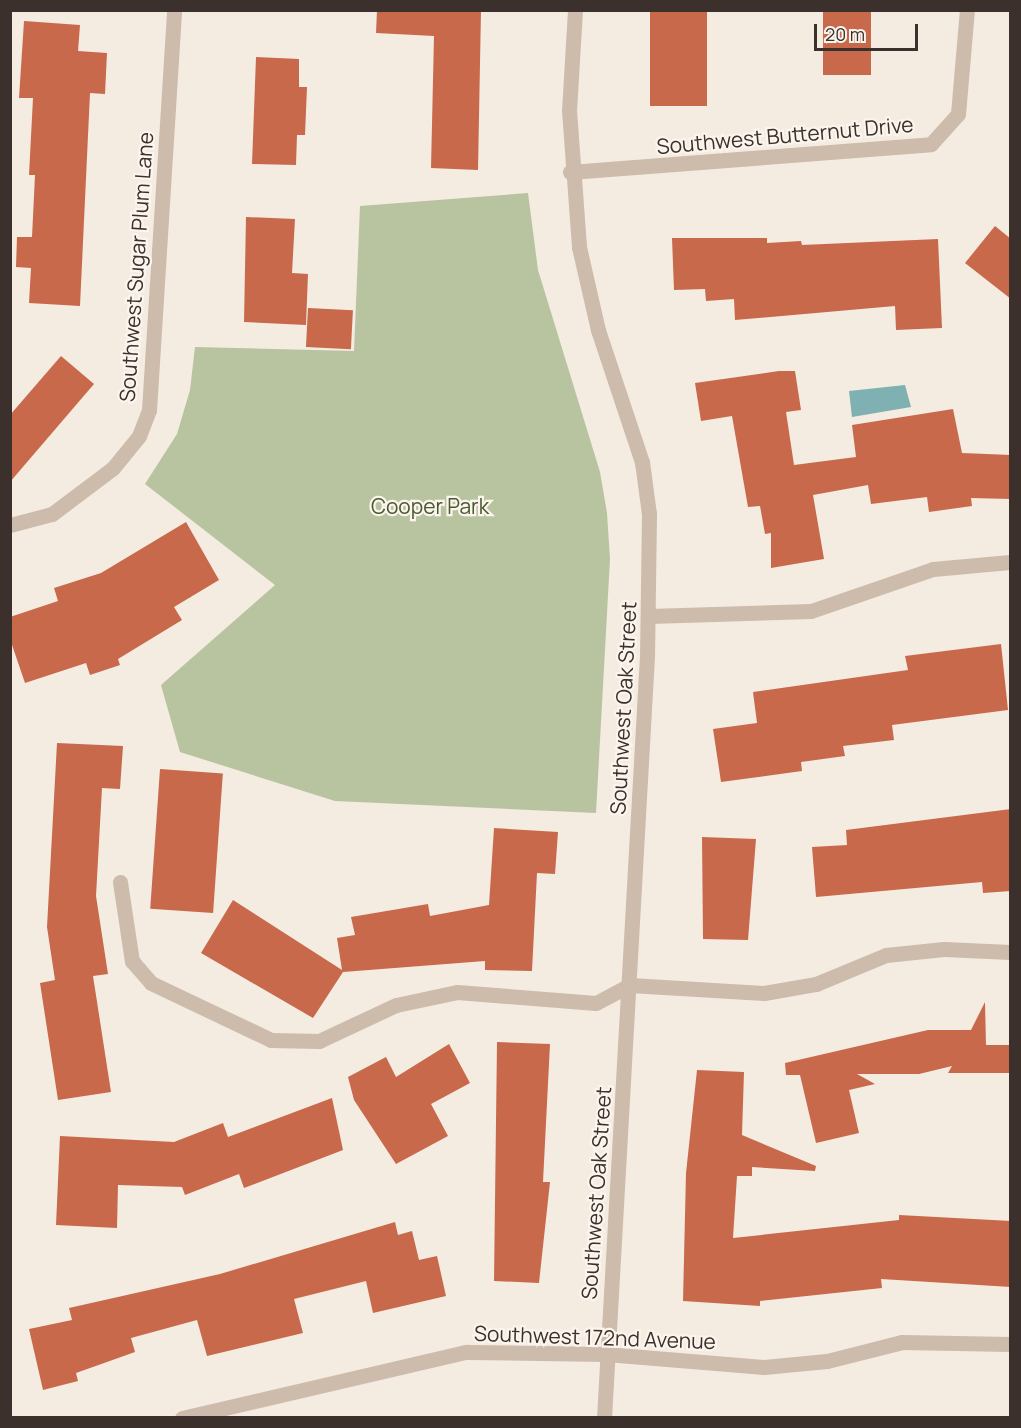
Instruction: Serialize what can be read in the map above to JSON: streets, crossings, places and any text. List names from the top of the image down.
{
  "streets": {
    "street": [
      "Southwest Butternut Drive",
      "Southwest Sugar Plum Lane",
      "Southwest Oak Street",
      "Southwest 172nd Avenue"
    ]
  },
  "crossings": [
    ["Southwest Butternut Drive", "Southwest Oak Street"],
    ["Southwest Oak Street", "Southwest 172nd Avenue"]
  ],
  "parks": ["Cooper Park"],
  "scale_bar": "20 m"
}
